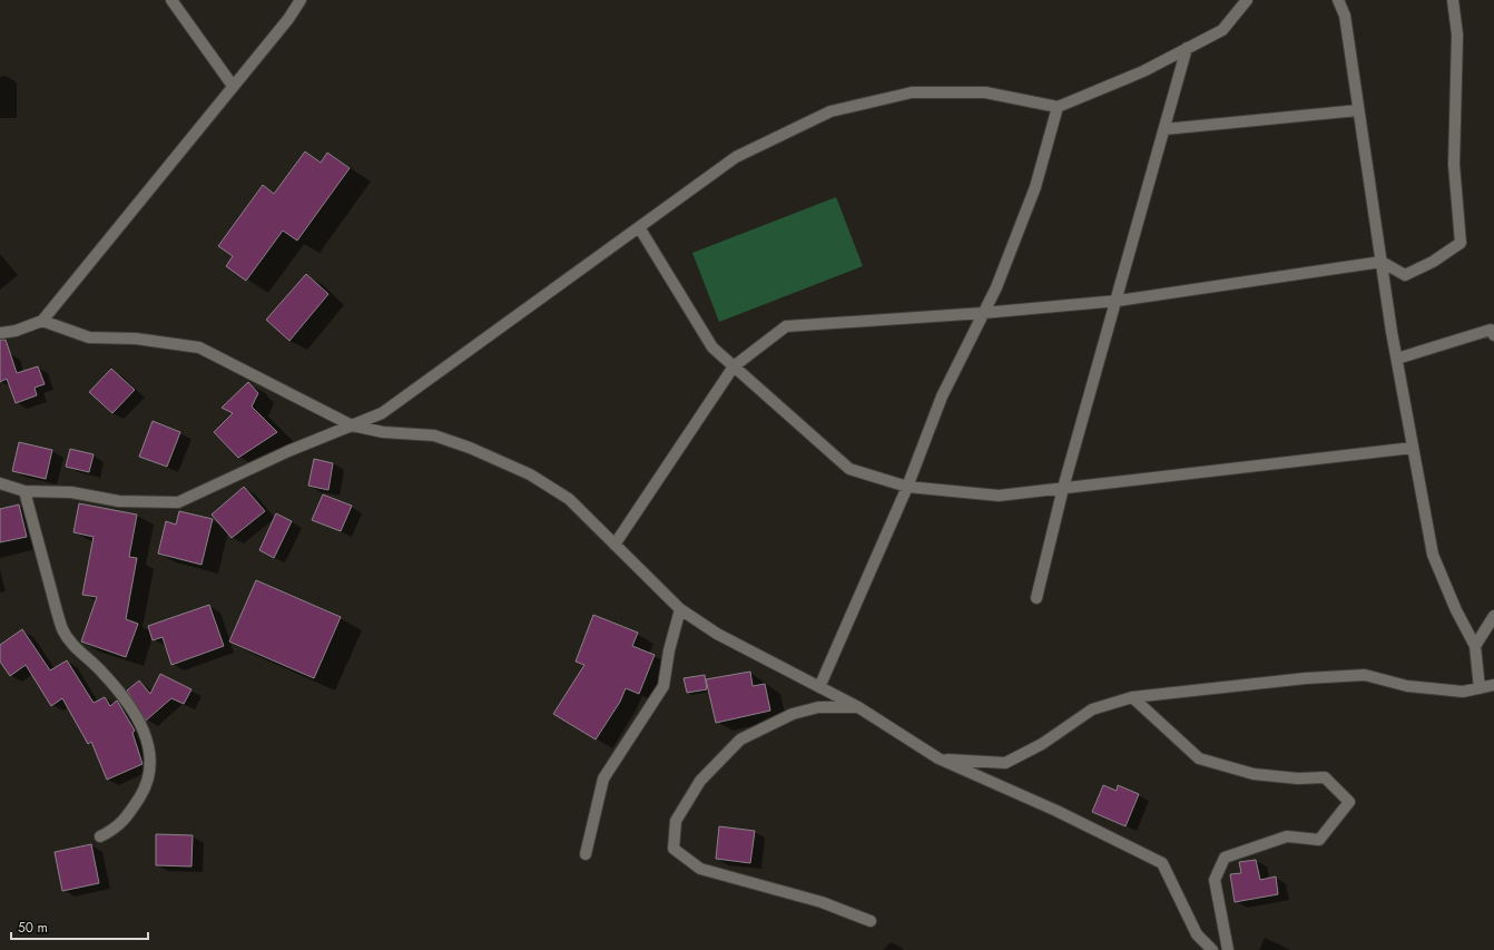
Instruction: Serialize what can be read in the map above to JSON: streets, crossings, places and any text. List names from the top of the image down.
{
  "scale_bar": "50 m"
}
